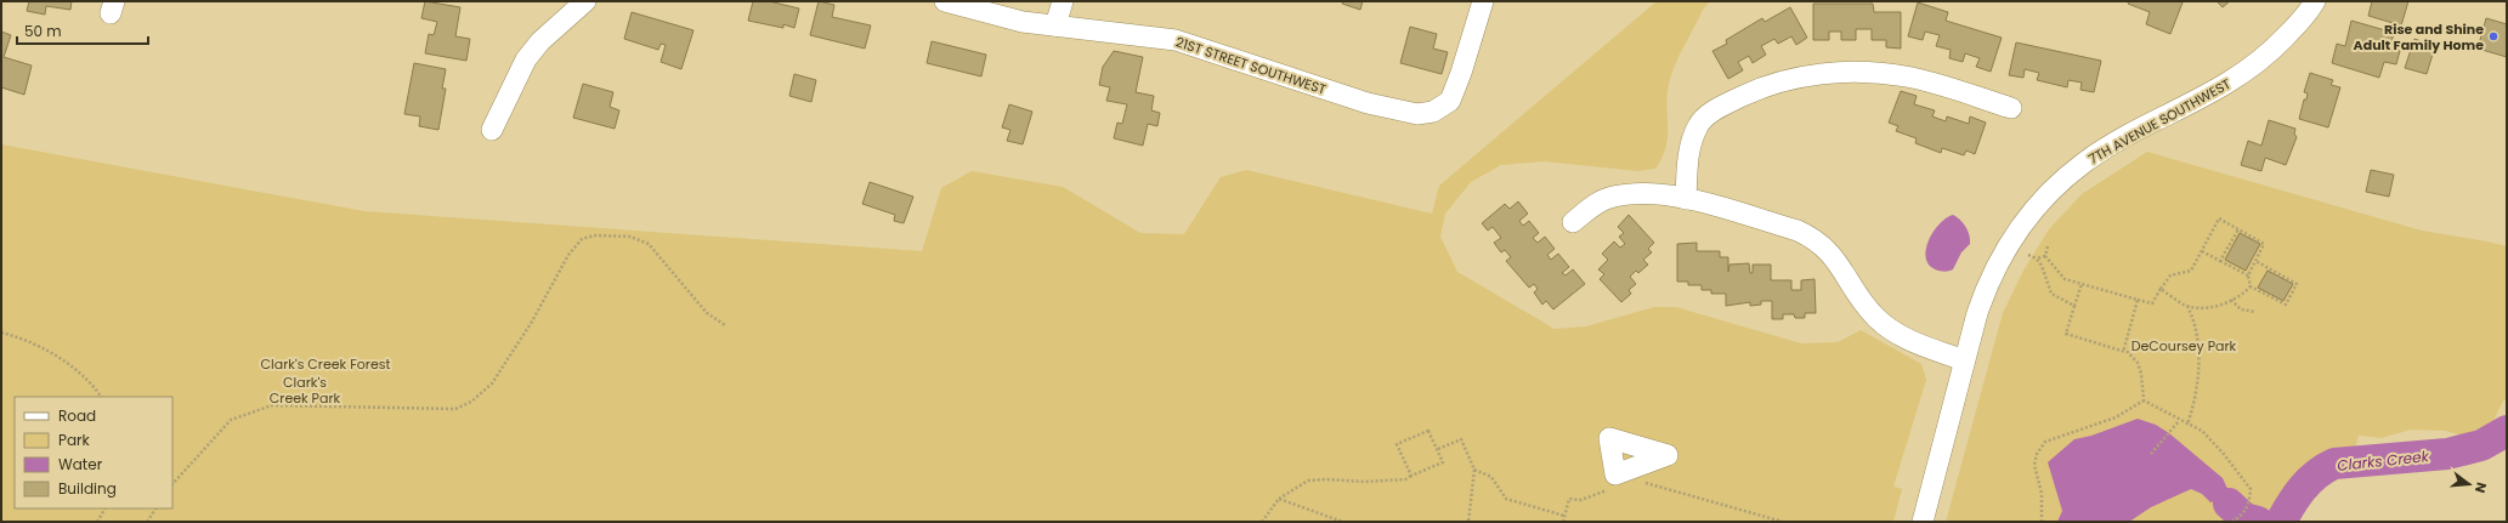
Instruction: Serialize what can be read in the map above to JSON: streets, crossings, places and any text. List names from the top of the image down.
{
  "streets": {
    "street": ["21ST STREET SOUTHWEST", "7TH AVENUE SOUTHWEST"]
  },
  "water": ["Clarks Creek"],
  "parks": ["DeCoursey Park", "Clark's Creek Forest", "Clark's Creek Park"],
  "places": ["Rise and Shine Adult Family Home"],
  "legend": [
    "Road",
    "Park",
    "Water",
    "Building"
  ],
  "scale_bar": "50 m",
  "north": "right"
}
